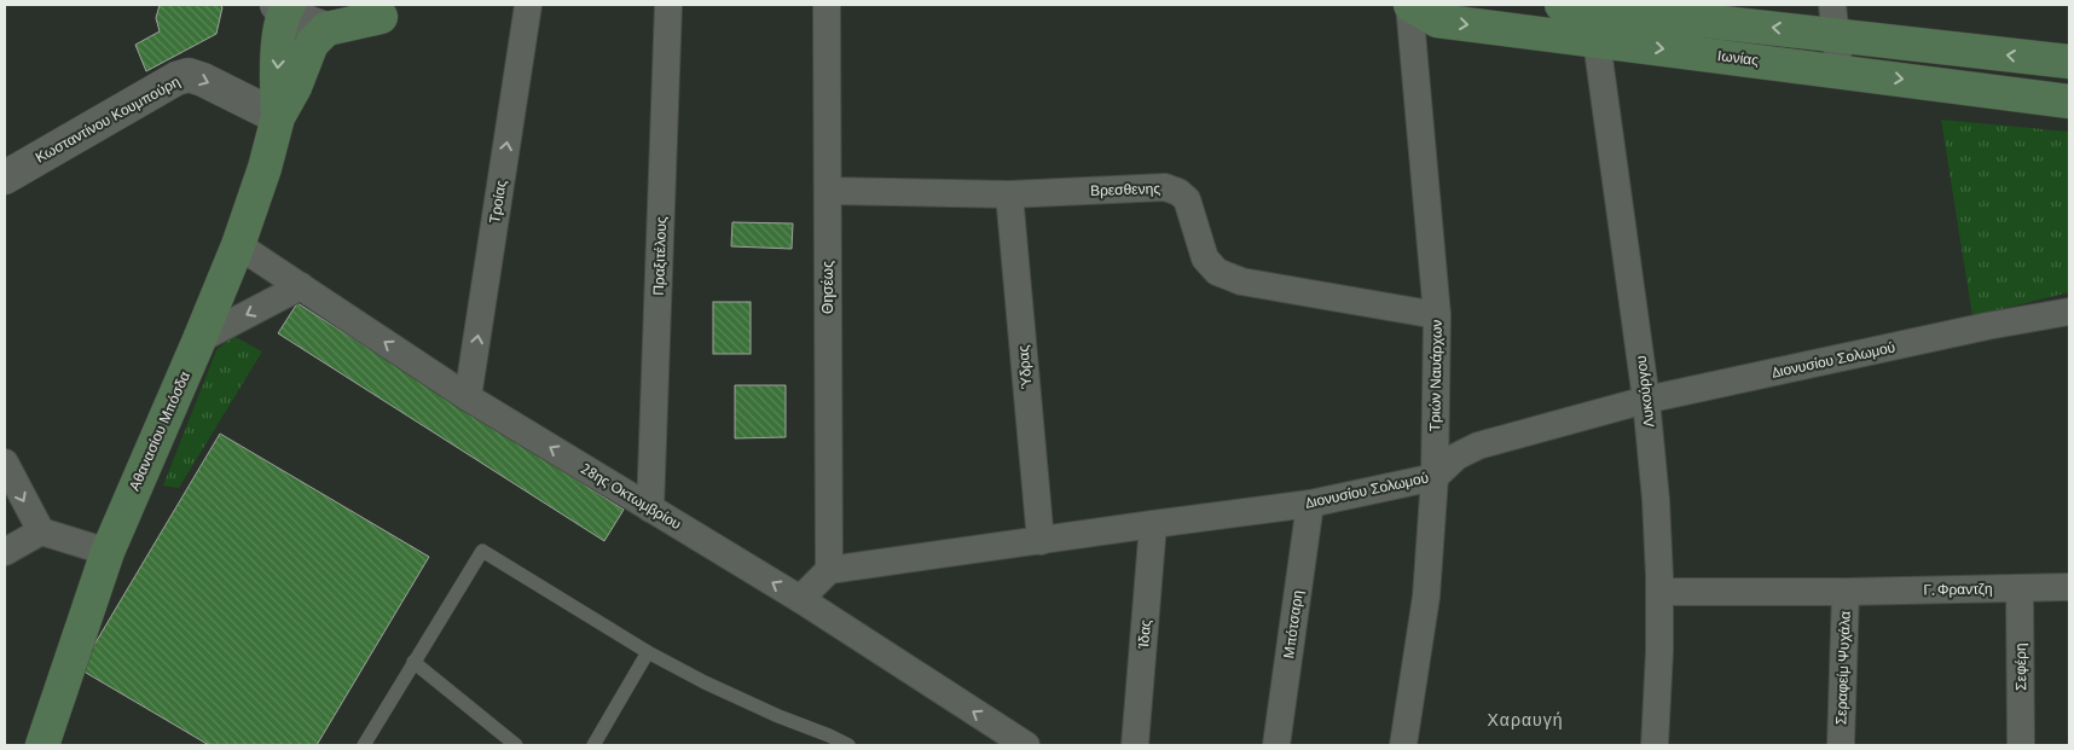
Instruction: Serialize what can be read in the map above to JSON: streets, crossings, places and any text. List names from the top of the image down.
{
  "streets": {
    "main road": ["Ιωνίας", "Αθανασίου Μπόσδα"],
    "street": [
      "Κωσταντίνου Κουμπούρη",
      "Βρεσθενης",
      "Τροίας",
      "Πραξιτέλους",
      "Θησέως",
      "Διονυσίου Σολωμού",
      "Ύδρας",
      "Τριών Ναυάρχων",
      "Λυκούργου",
      "28ης Οκτωμβρίου",
      "Γ. Φραντζη",
      "Μπότσαρη",
      "Ίδας",
      "Σεφέρη",
      "Σεραφείμ Ψυχάλα"
    ]
  },
  "crossings": [
    ["Ιωνίας", "Τριών Ναυάρχων"],
    ["Ιωνίας", "Λυκούργου"],
    ["Κωσταντίνου Κουμπούρη", "Αθανασίου Μπόσδα"],
    ["Βρεσθενης", "Θησέως"],
    ["Βρεσθενης", "Ύδρας"],
    ["Βρεσθενης", "Τριών Ναυάρχων"],
    ["Τροίας", "28ης Οκτωμβρίου"],
    ["Πραξιτέλους", "28ης Οκτωμβρίου"],
    ["Θησέως", "Διονυσίου Σολωμού"],
    ["Διονυσίου Σολωμού", "Ύδρας"],
    ["Διονυσίου Σολωμού", "Τριών Ναυάρχων"],
    ["Διονυσίου Σολωμού", "Λυκούργου"],
    ["Διονυσίου Σολωμού", "Μπότσαρη"],
    ["Διονυσίου Σολωμού", "Ίδας"],
    ["Λυκούργου", "Γ. Φραντζη"],
    ["Αθανασίου Μπόσδα", "28ης Οκτωμβρίου"],
    ["Γ. Φραντζη", "Σεφέρη"],
    ["Γ. Φραντζη", "Σεραφείμ Ψυχάλα"]
  ],
  "one_way": ["Κωσταντίνου Κουμπούρη", "Τροίας", "28ης Οκτωμβρίου"],
  "districts": ["Χαραυγή"]
}
